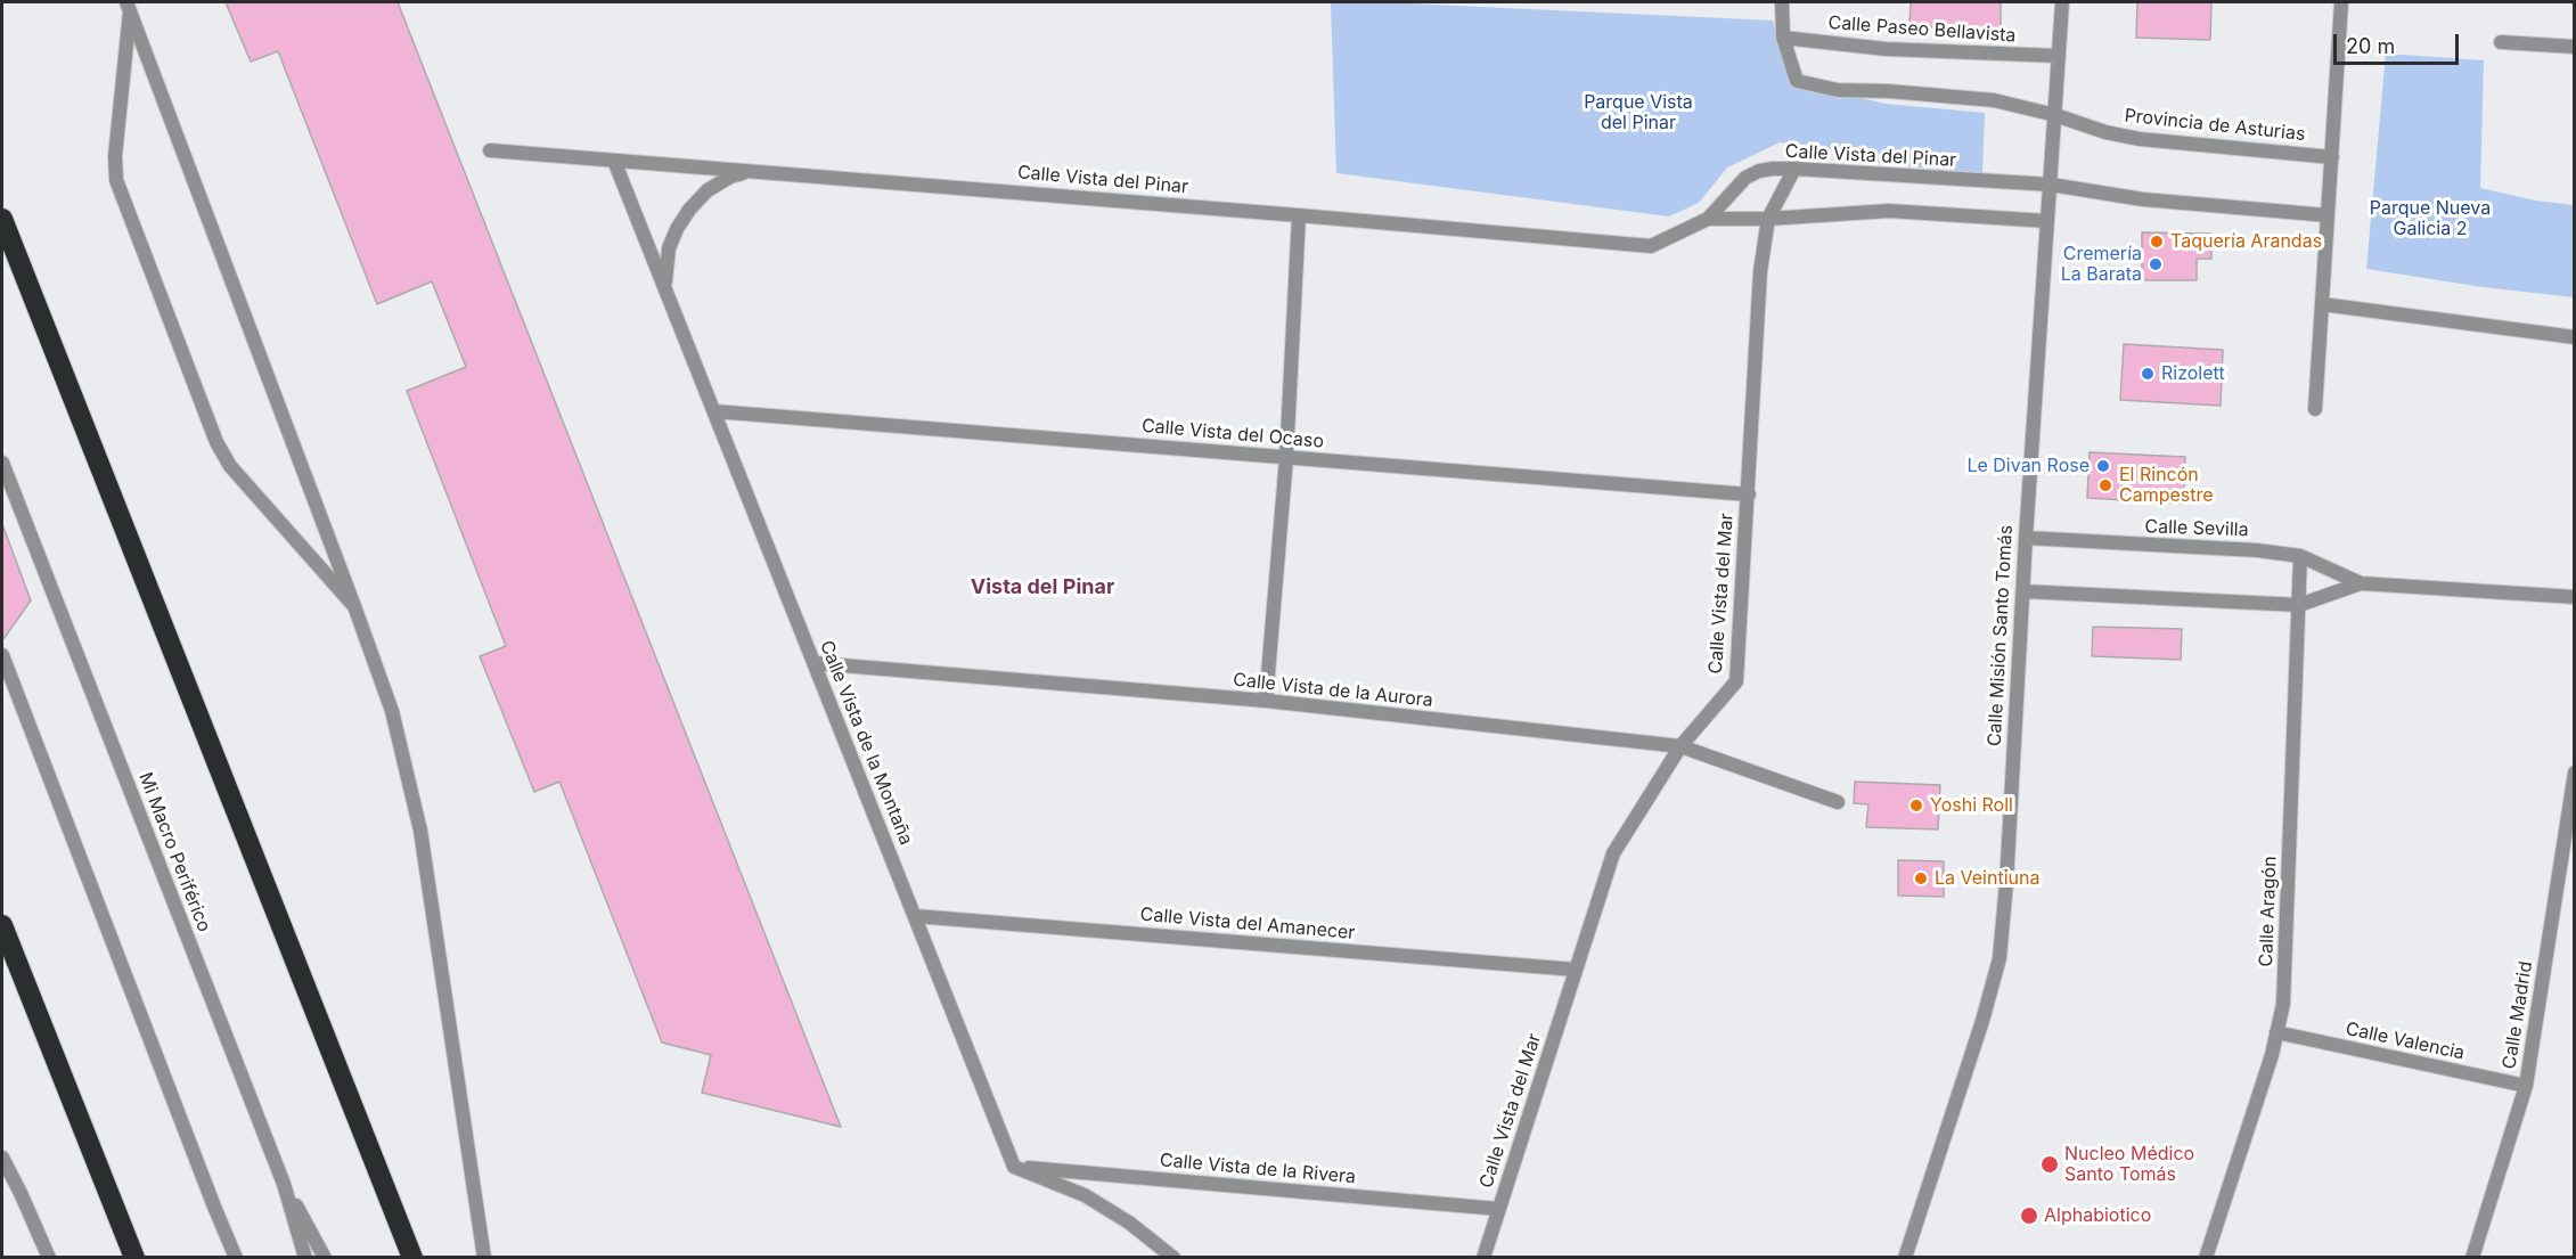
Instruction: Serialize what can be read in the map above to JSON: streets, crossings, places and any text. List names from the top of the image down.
{
  "streets": {
    "street": [
      "Calle Paseo Bellavista",
      "Provincia de Asturias",
      "Calle Vista del Pinar",
      "Calle Vista del Ocaso",
      "Calle Sevilla",
      "Calle Vista del Mar",
      "Calle Misión Santo Tomás",
      "Calle Vista de la Aurora",
      "Calle Vista de la Montaña",
      "Mi Macro Periférico",
      "Calle Aragón",
      "Calle Vista del Amanecer",
      "Calle Madrid",
      "Calle Valencia",
      "Calle Vista de la Rivera"
    ]
  },
  "crossings": [
    ["Calle Paseo Bellavista", "Calle Misión Santo Tomás"],
    ["Provincia de Asturias", "Calle Misión Santo Tomás"],
    ["Calle Vista del Pinar", "Calle Vista del Mar"],
    ["Calle Vista del Pinar", "Calle Misión Santo Tomás"],
    ["Calle Vista del Pinar", "Calle Vista de la Montaña"],
    ["Calle Vista del Ocaso", "Calle Vista del Mar"],
    ["Calle Vista del Ocaso", "Calle Vista de la Montaña"],
    ["Calle Sevilla", "Calle Misión Santo Tomás"],
    ["Calle Sevilla", "Calle Aragón"],
    ["Calle Vista del Mar", "Calle Vista de la Aurora"],
    ["Calle Vista del Mar", "Calle Vista del Amanecer"],
    ["Calle Vista del Mar", "Calle Vista de la Rivera"],
    ["Calle Vista de la Aurora", "Calle Vista de la Montaña"],
    ["Calle Vista de la Montaña", "Calle Vista del Amanecer"],
    ["Calle Vista de la Montaña", "Calle Vista de la Rivera"],
    ["Calle Aragón", "Calle Valencia"],
    ["Calle Madrid", "Calle Valencia"]
  ],
  "districts": ["Vista del Pinar"],
  "parks": ["Parque Vista del Pinar", "Parque Nueva Galicia 2"],
  "places": [
    "Taquería Arandas",
    "Cremería La Barata",
    "Rizolett",
    "Le Divan Rose",
    "El Rincón Campestre",
    "Yoshi Roll",
    "La Veintiuna",
    "Nucleo Médico Santo Tomás",
    "Alphabiotico"
  ],
  "scale_bar": "20 m"
}
